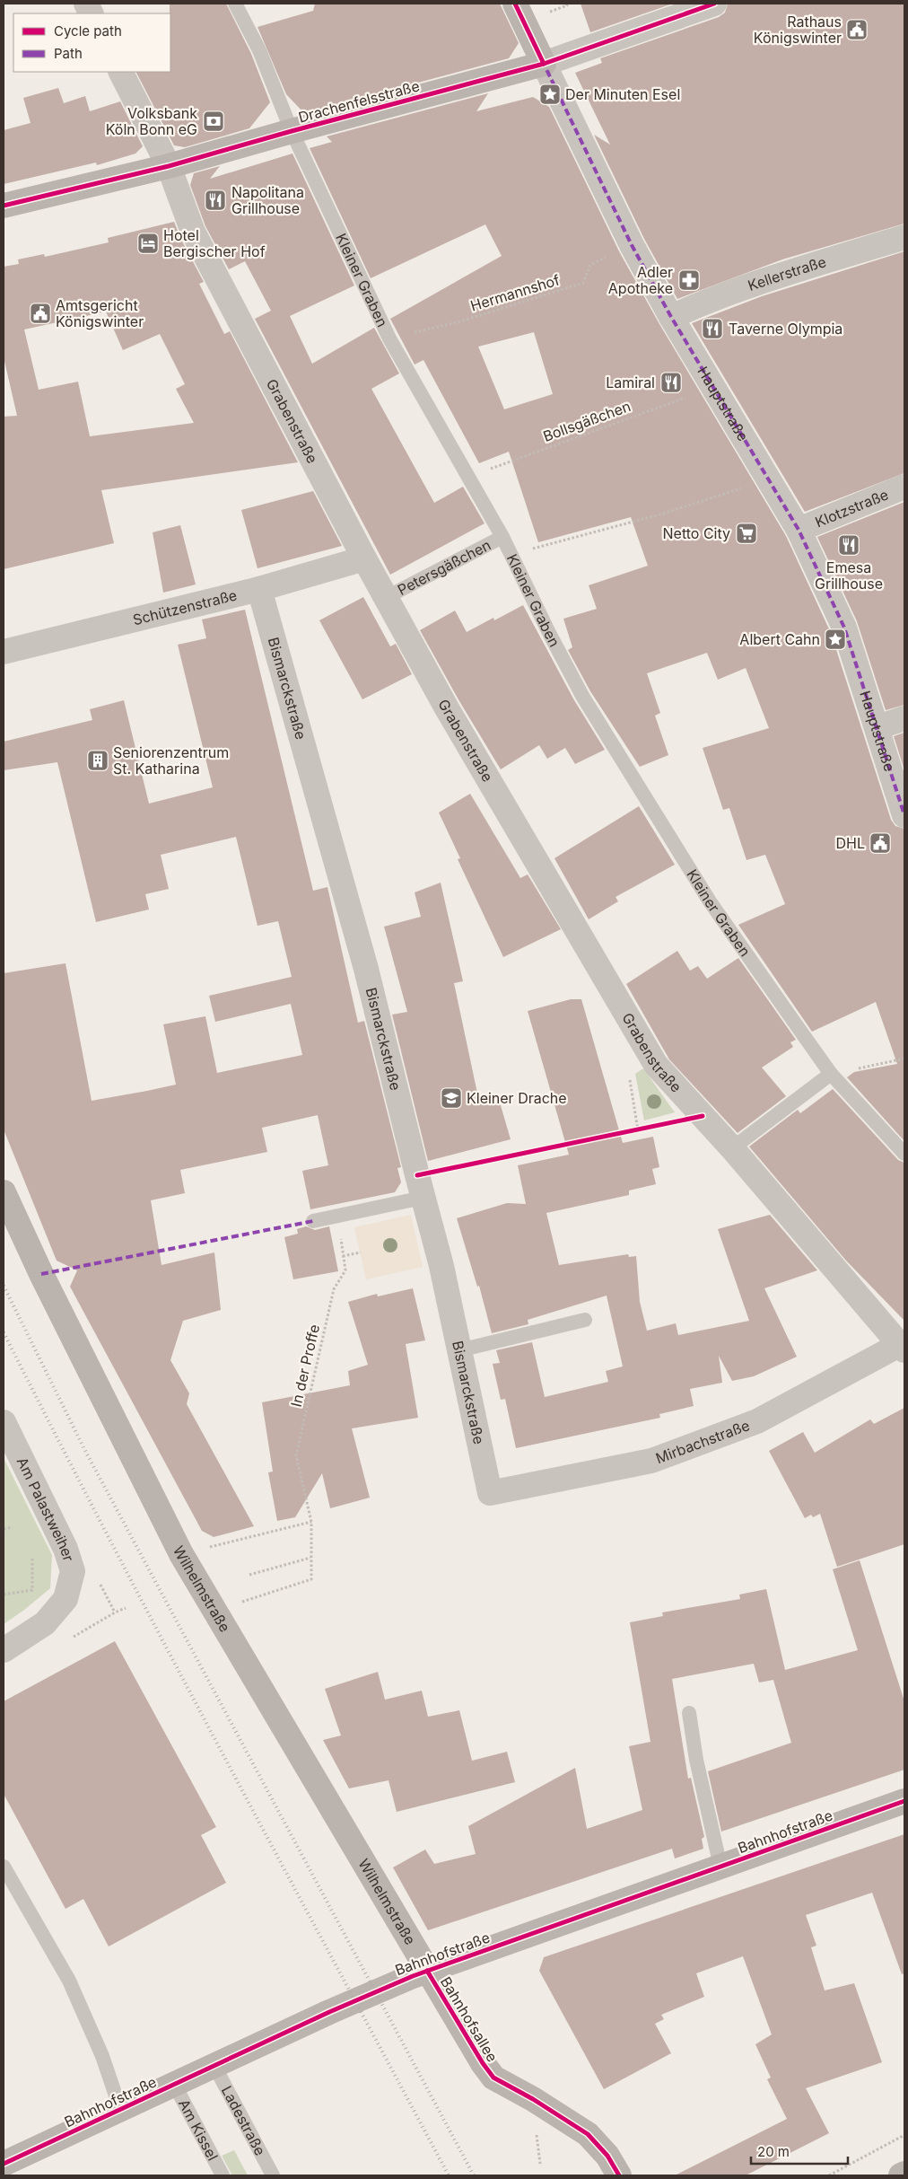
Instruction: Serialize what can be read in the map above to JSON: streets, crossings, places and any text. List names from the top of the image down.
{
  "streets": {
    "street": [
      "Drachenfelsstraße",
      "Kellerstraße",
      "Hauptstraße",
      "Grabenstraße",
      "Klotzstraße",
      "Schützenstraße",
      "Bismarckstraße",
      "Mirbachstraße",
      "Am Palastweiher",
      "Wilhelmstraße",
      "Bahnhofstraße",
      "Bahnhofsallee"
    ],
    "lane": [
      "Kleiner Graben",
      "Petersgäßchen",
      "Ladestraße",
      "Am Kissel"
    ],
    "path": ["Hermannshof", "Bollsgäßchen", "In der Proffe"]
  },
  "crossings": [
    ["Drachenfelsstraße", "Kleiner Graben"],
    ["Drachenfelsstraße", "Hauptstraße"],
    ["Drachenfelsstraße", "Grabenstraße"],
    ["Kellerstraße", "Hauptstraße"],
    ["Kleiner Graben", "Hermannshof"],
    ["Kleiner Graben", "Bollsgäßchen"],
    ["Kleiner Graben", "Petersgäßchen"],
    ["Hermannshof", "Hauptstraße"],
    ["Hauptstraße", "Bollsgäßchen"],
    ["Hauptstraße", "Klotzstraße"],
    ["Grabenstraße", "Petersgäßchen"],
    ["Grabenstraße", "Schützenstraße"],
    ["Grabenstraße", "Mirbachstraße"],
    ["Schützenstraße", "Bismarckstraße"],
    ["Bismarckstraße", "Mirbachstraße"],
    ["In der Proffe", "Wilhelmstraße"],
    ["Wilhelmstraße", "Bahnhofstraße"],
    ["Wilhelmstraße", "Bahnhofsallee"],
    ["Bahnhofstraße", "Bahnhofsallee"],
    ["Bahnhofstraße", "Ladestraße"],
    ["Bahnhofstraße", "Am Kissel"]
  ],
  "places": {
    "public building": ["Rathaus Königswinter", "Amtsgericht Königswinter", "DHL"],
    "place": ["Der Minuten Esel", "Albert Cahn"],
    "bank": ["Volksbank Köln Bonn eG"],
    "restaurant": [
      "Napolitana Grillhouse",
      "Taverne Olympia",
      "Lamiral",
      "Emesa Grillhouse"
    ],
    "hotel": ["Hotel Bergischer Hof"],
    "pharmacy": ["Adler Apotheke"],
    "supermarket": ["Netto City"],
    "building": ["Seniorenzentrum St. Katharina"],
    "school or university": ["Kleiner Drache"]
  },
  "legend": ["Cycle path", "Path"],
  "scale_bar": "20 m"
}
